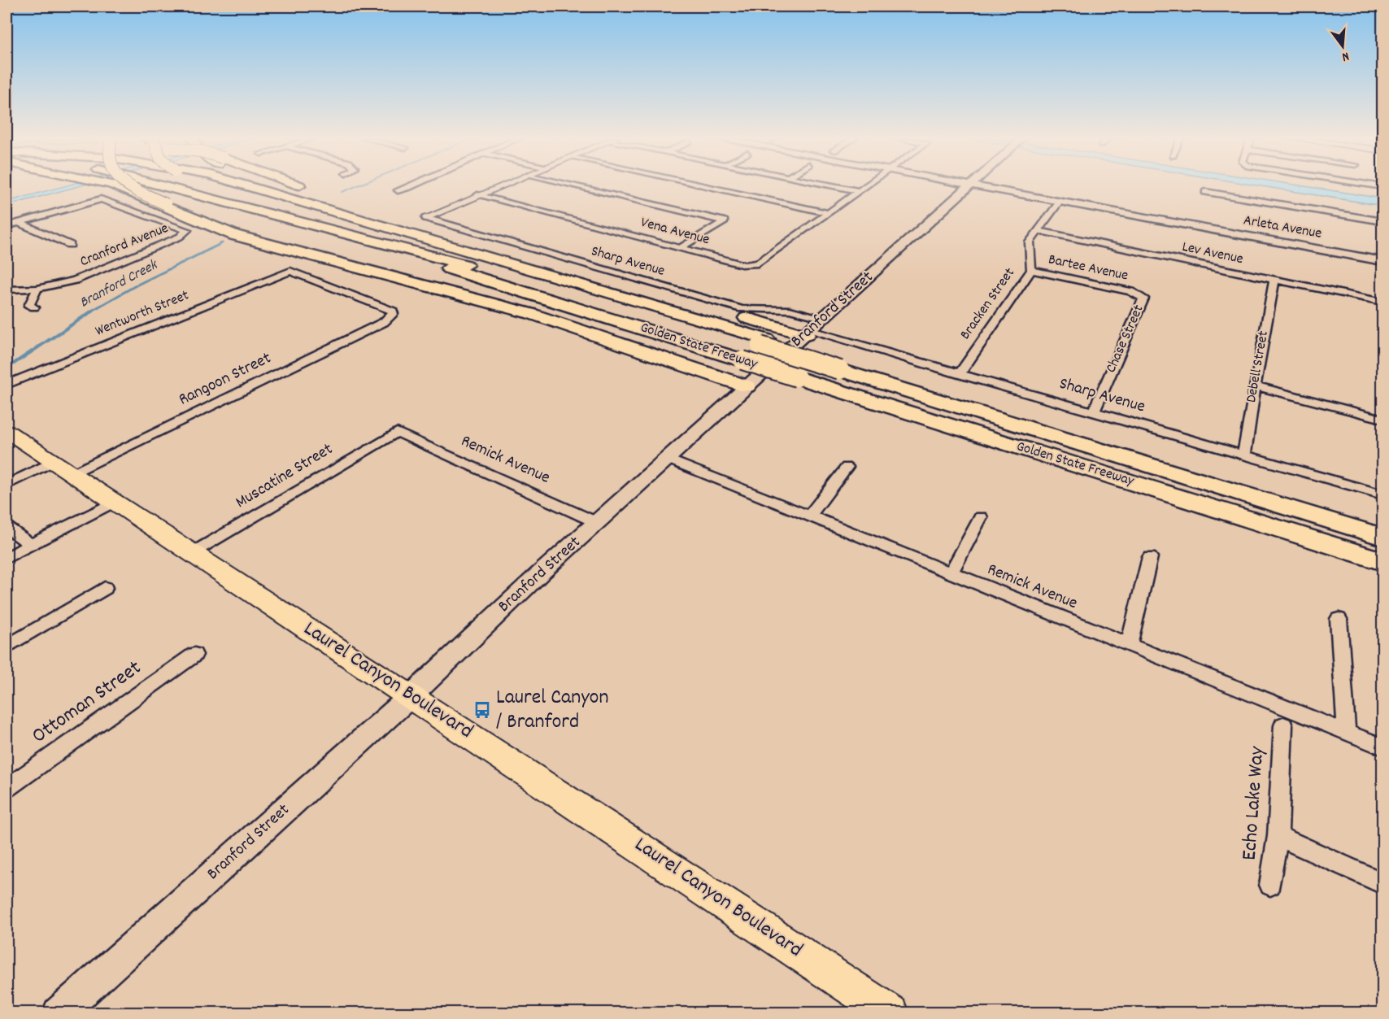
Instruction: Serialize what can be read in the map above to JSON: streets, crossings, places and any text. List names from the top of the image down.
{
  "streets": {
    "highway": ["Golden State Freeway"],
    "main road": ["Arleta Avenue", "Branford Street", "Laurel Canyon Boulevard"],
    "street": [
      "Vena Avenue",
      "Cranford Avenue",
      "Lev Avenue",
      "Sharp Avenue",
      "Bartee Avenue",
      "Bracken Street",
      "Wentworth Street",
      "Chase Street",
      "Debell Street",
      "Rangoon Street",
      "Remick Avenue",
      "Muscatine Street",
      "Ottoman Street",
      "Echo Lake Way"
    ]
  },
  "crossings": [
    ["Arleta Avenue", "Bracken Street"],
    ["Lev Avenue", "Bracken Street"],
    ["Lev Avenue", "Debell Street"],
    ["Sharp Avenue", "Bracken Street"],
    ["Sharp Avenue", "Branford Street"],
    ["Sharp Avenue", "Chase Street"],
    ["Sharp Avenue", "Debell Street"],
    ["Bartee Avenue", "Bracken Street"],
    ["Bartee Avenue", "Chase Street"],
    ["Branford Street", "Remick Avenue"],
    ["Branford Street", "Laurel Canyon Boulevard"],
    ["Wentworth Street", "Rangoon Street"],
    ["Rangoon Street", "Laurel Canyon Boulevard"],
    ["Remick Avenue", "Muscatine Street"],
    ["Muscatine Street", "Laurel Canyon Boulevard"]
  ],
  "water": ["Branford Creek"],
  "places": {
    "bus stop": ["Laurel Canyon / Branford"]
  },
  "north": "bottom"
}
